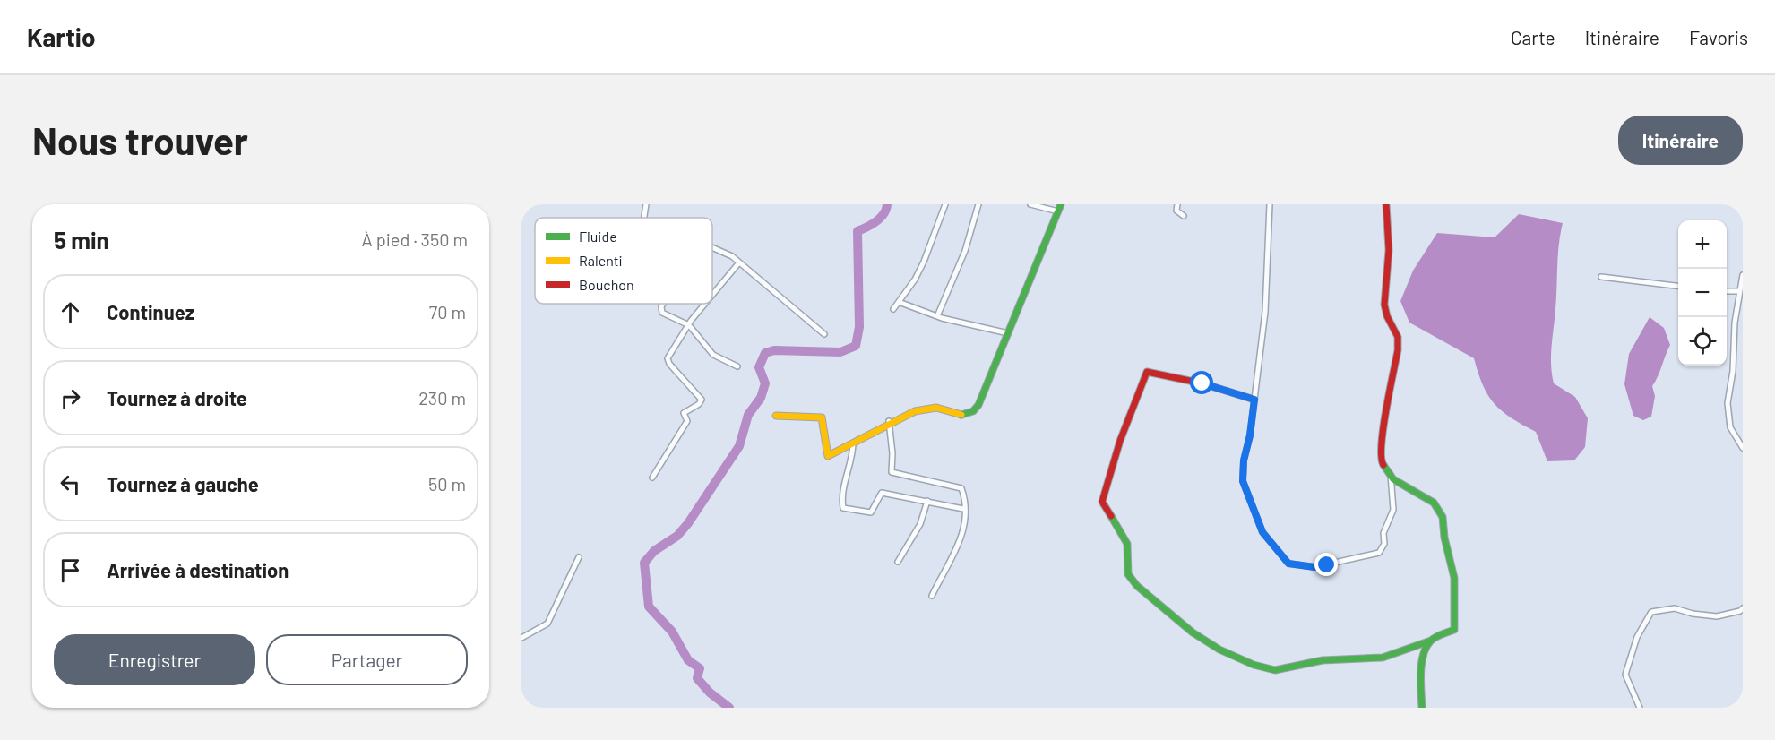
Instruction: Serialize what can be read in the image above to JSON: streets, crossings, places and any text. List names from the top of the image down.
{
  "legend": ["Fluide", "Ralenti", "Bouchon"],
  "page": {
    "header": "Kartio",
    "nav": ["Carte", "Itinéraire", "Favoris"],
    "buttons": [
      "Itinéraire",
      ["Enregistrer", "Partager"]
    ],
    "title": "Nous trouver",
    "heading": ["5 min", "À pied · 350 m"],
    "map_buttons": ["+", "−"],
    "list": [
      ["Continuez", "70 m"],
      ["Tournez à droite", "230 m"],
      ["Tournez à gauche", "50 m"],
      "Arrivée à destination"
    ]
  }
}
